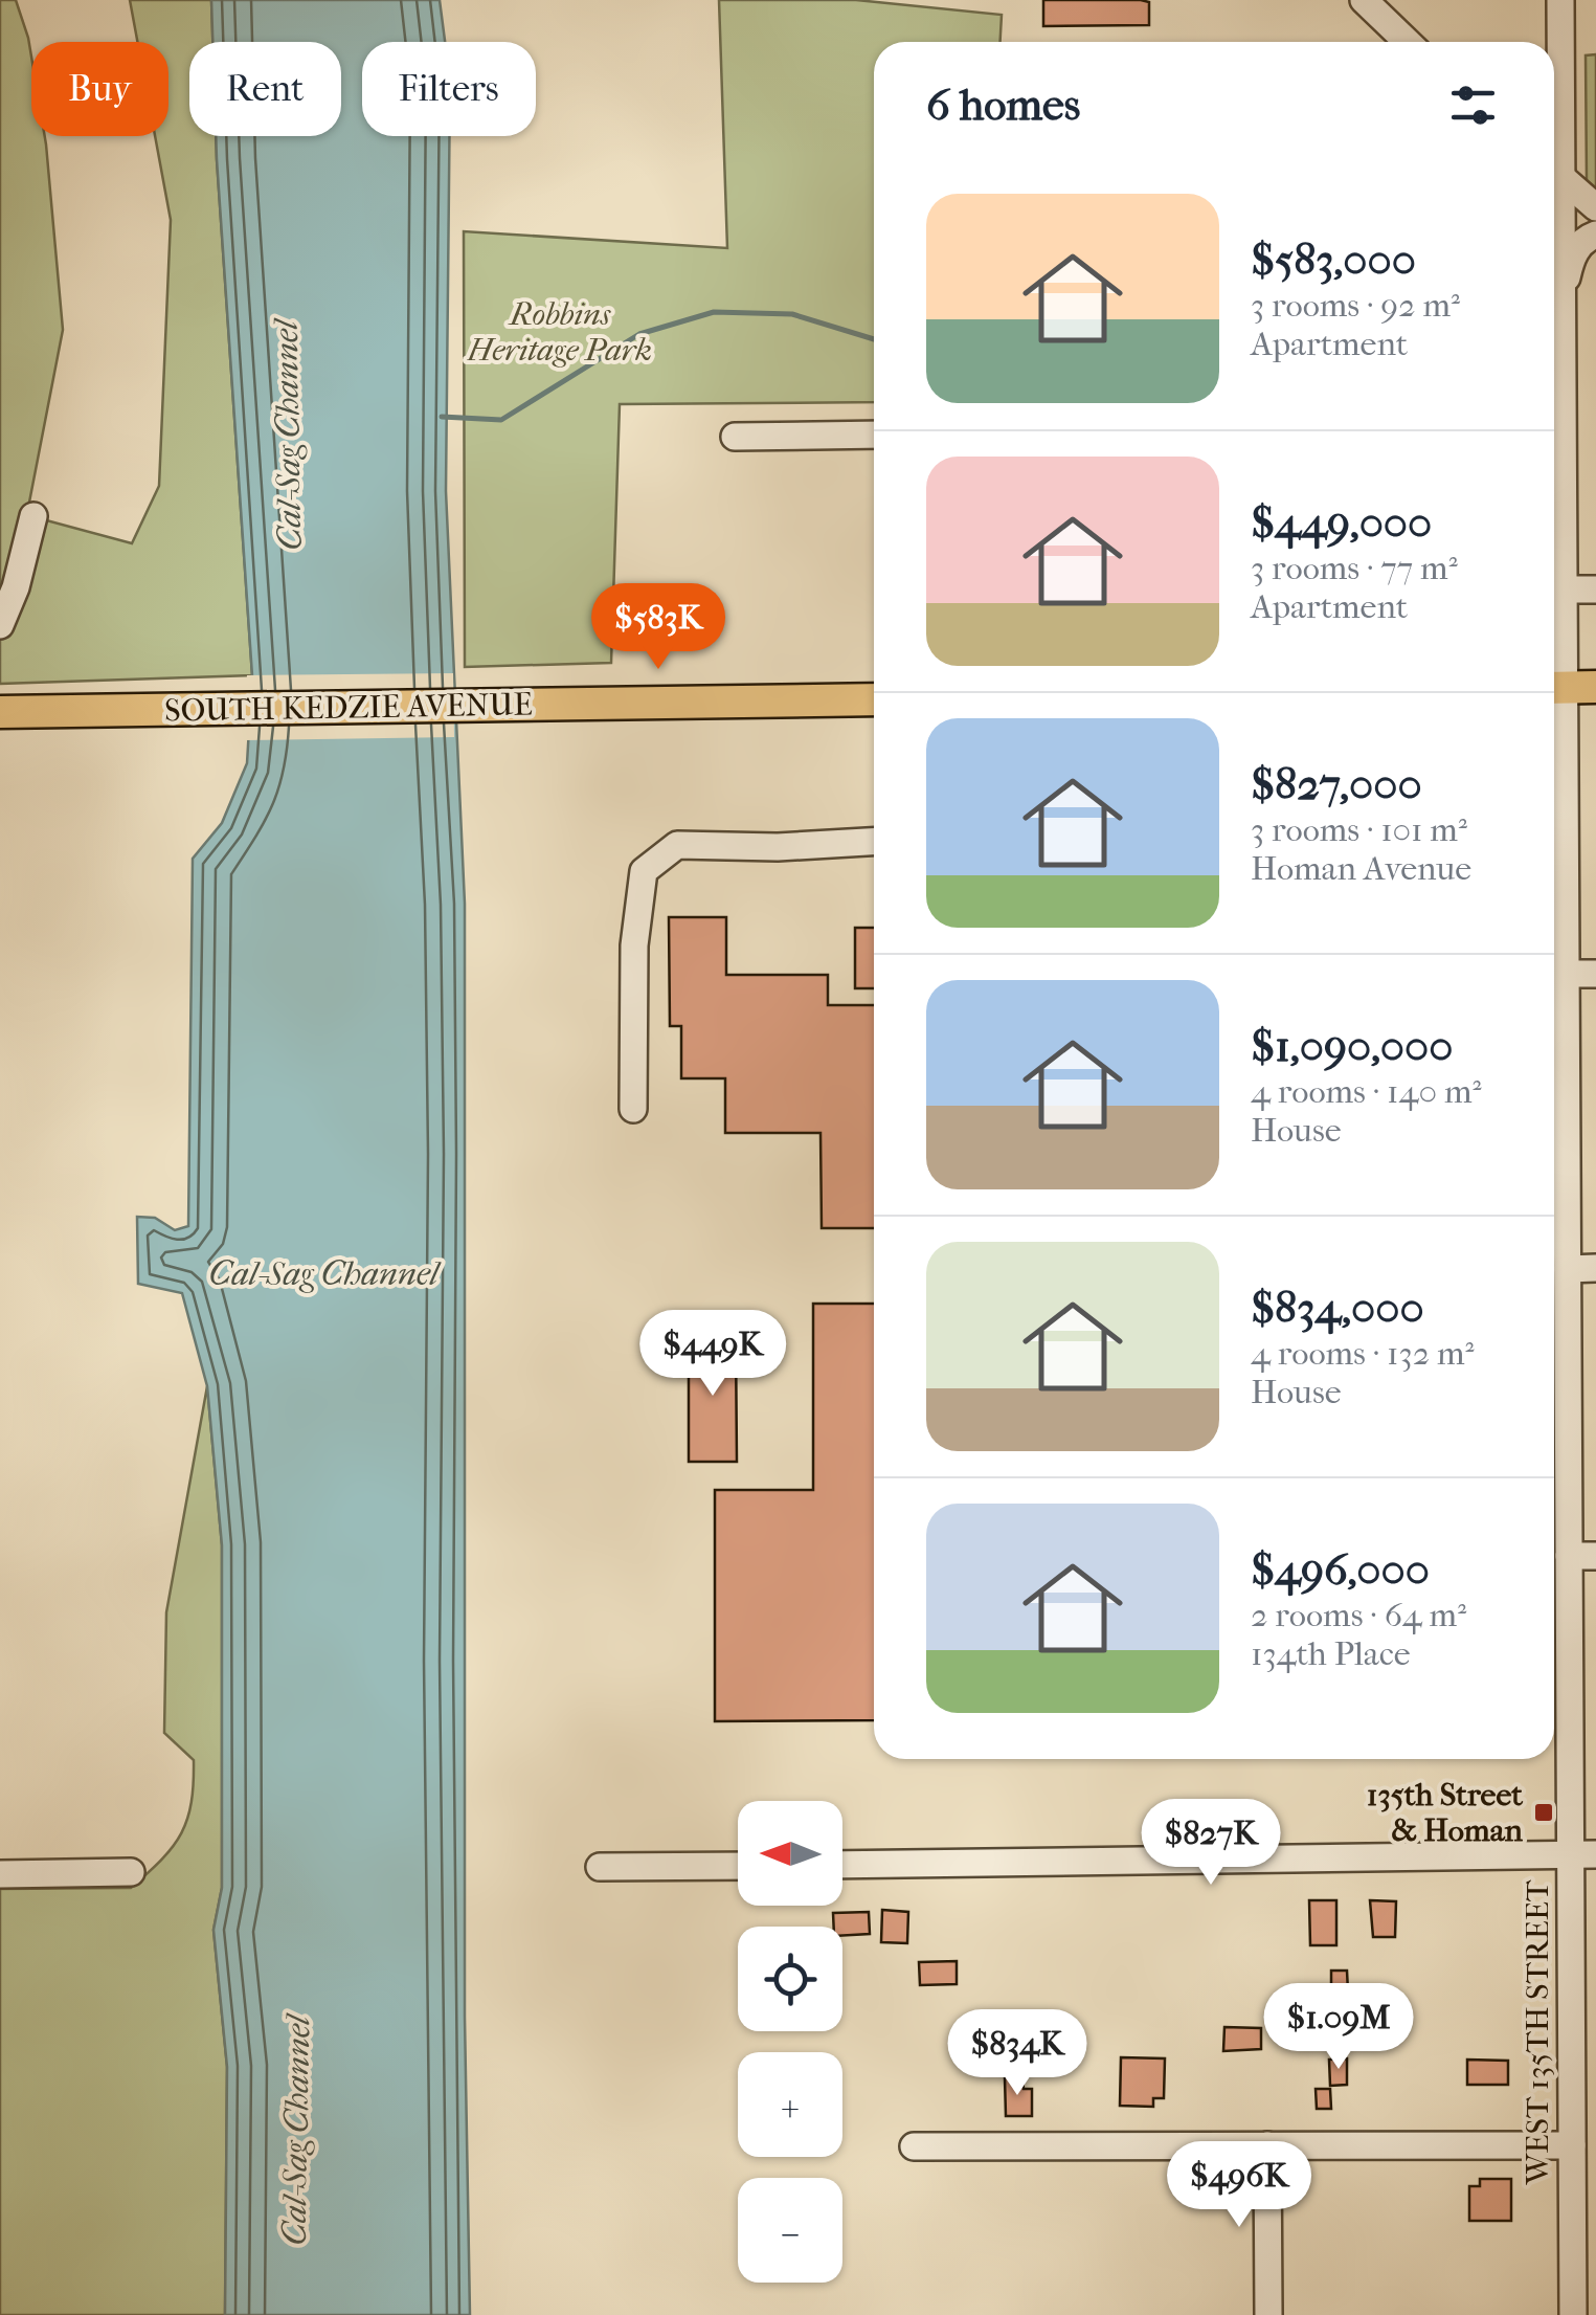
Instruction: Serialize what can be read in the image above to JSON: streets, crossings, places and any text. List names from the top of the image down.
{
  "streets": {
    "main road": ["SOUTH KEDZIE AVENUE"],
    "street": ["WEST 135TH STREET"]
  },
  "water": ["Cal-Sag Channel"],
  "parks": ["Robbins Heritage Park"],
  "places": {
    "transit": ["135th Street & Homan"]
  },
  "north": "left",
  "page": {
    "chip": ["Buy", "Rent", "Filters"],
    "heading": "6 homes",
    "list": [
      {
        "name": "$583,000",
        "note": "3 rooms · 92 m² · Apartment"
      },
      {
        "name": "$449,000",
        "note": "3 rooms · 77 m² · Apartment"
      },
      {
        "name": "$827,000",
        "note": "3 rooms · 101 m² · Homan Avenue"
      },
      {
        "name": "$1,090,000",
        "note": "4 rooms · 140 m² · House"
      },
      {
        "name": "$834,000",
        "note": "4 rooms · 132 m² · House"
      },
      {
        "name": "$496,000",
        "note": "2 rooms · 64 m² · 134th Place"
      }
    ],
    "price": [
      "$583K",
      "$449K",
      "$827K",
      "$1.09M",
      "$834K",
      "$496K"
    ],
    "map_buttons": ["+", "−"]
  }
}
